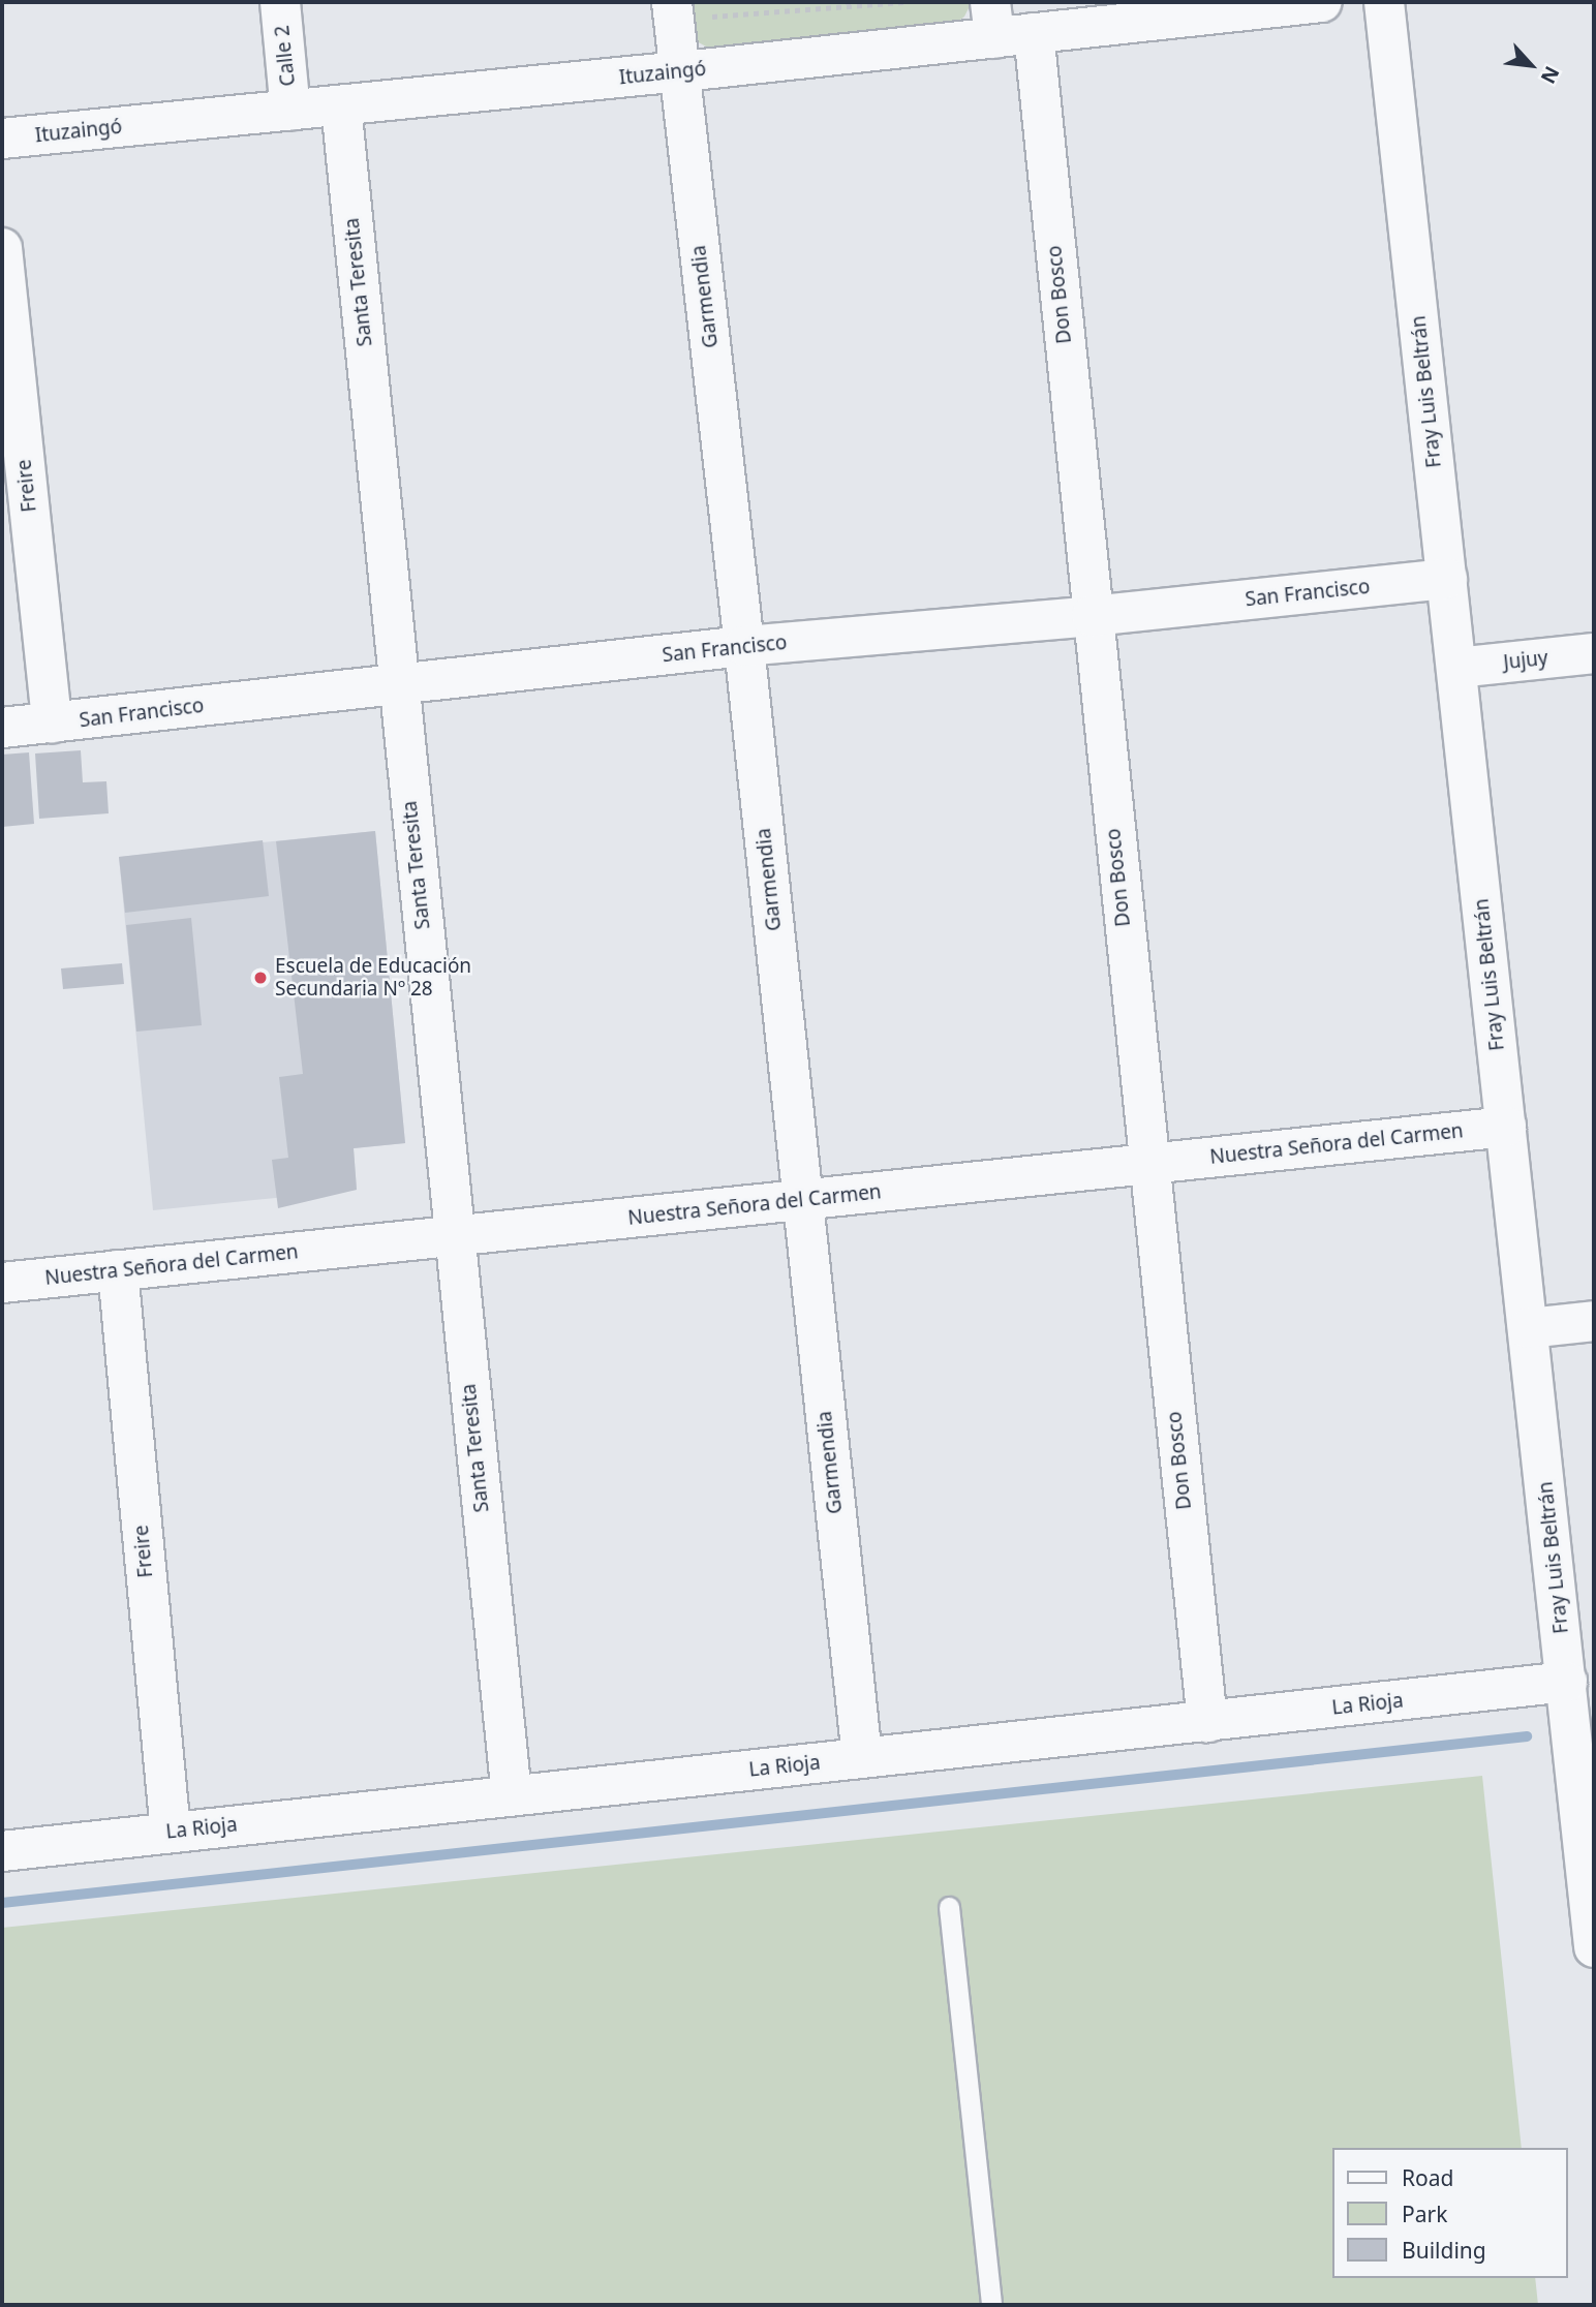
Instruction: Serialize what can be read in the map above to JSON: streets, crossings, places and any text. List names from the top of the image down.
{
  "streets": {
    "street": [
      "Calle 2",
      "Ituzaingó",
      "Santa Teresita",
      "Don Bosco",
      "Garmendia",
      "Fray Luis Beltrán",
      "Freire",
      "San Francisco",
      "Jujuy",
      "Nuestra Señora del Carmen",
      "La Rioja"
    ]
  },
  "crossings": [
    ["Calle 2", "Ituzaingó"],
    ["Ituzaingó", "Santa Teresita"],
    ["Ituzaingó", "Don Bosco"],
    ["Ituzaingó", "Garmendia"],
    ["Santa Teresita", "San Francisco"],
    ["Santa Teresita", "Nuestra Señora del Carmen"],
    ["Santa Teresita", "La Rioja"],
    ["Don Bosco", "San Francisco"],
    ["Don Bosco", "Nuestra Señora del Carmen"],
    ["Don Bosco", "La Rioja"],
    ["Garmendia", "San Francisco"],
    ["Garmendia", "Nuestra Señora del Carmen"],
    ["Garmendia", "La Rioja"],
    ["Fray Luis Beltrán", "San Francisco"],
    ["Fray Luis Beltrán", "Jujuy"],
    ["Fray Luis Beltrán", "Nuestra Señora del Carmen"],
    ["Fray Luis Beltrán", "La Rioja"],
    ["Freire", "San Francisco"],
    ["Freire", "Nuestra Señora del Carmen"],
    ["Freire", "La Rioja"]
  ],
  "places": ["Escuela de Educación Secundaria Nº 28"],
  "legend": ["Road", "Park", "Building"],
  "north": "bottom right"
}
